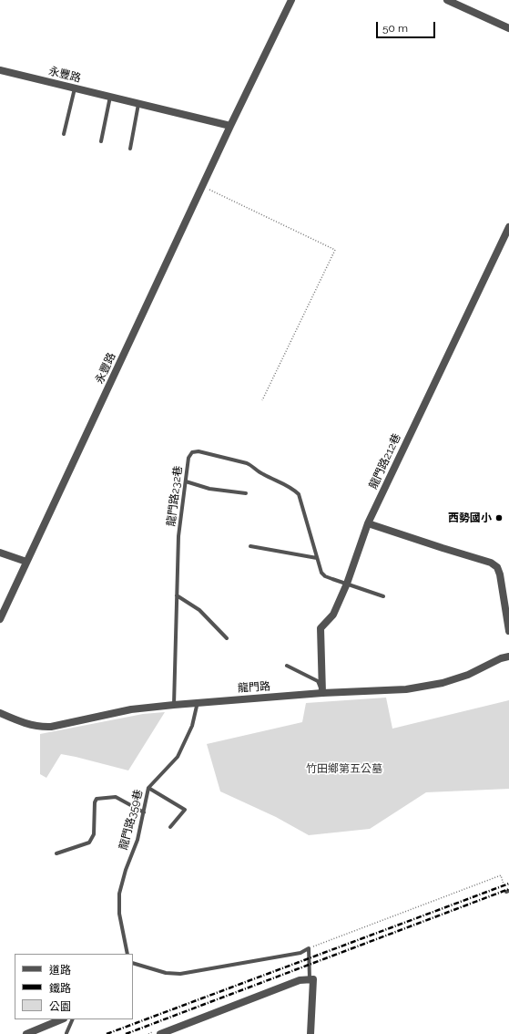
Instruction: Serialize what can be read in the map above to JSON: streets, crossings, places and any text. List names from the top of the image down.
{
  "streets": {
    "street": ["永豐路", "龍門路212巷", "龍門路"],
    "lane": ["龍門路232巷", "龍門路359巷"]
  },
  "crossings": [
    ["龍門路212巷", "龍門路"],
    ["龍門路232巷", "龍門路"],
    ["龍門路", "龍門路359巷"]
  ],
  "parks": ["竹田鄉第五公墓"],
  "places": ["西勢國小"],
  "legend": ["道路", "鐵路", "公園"],
  "scale_bar": "50 m"
}
